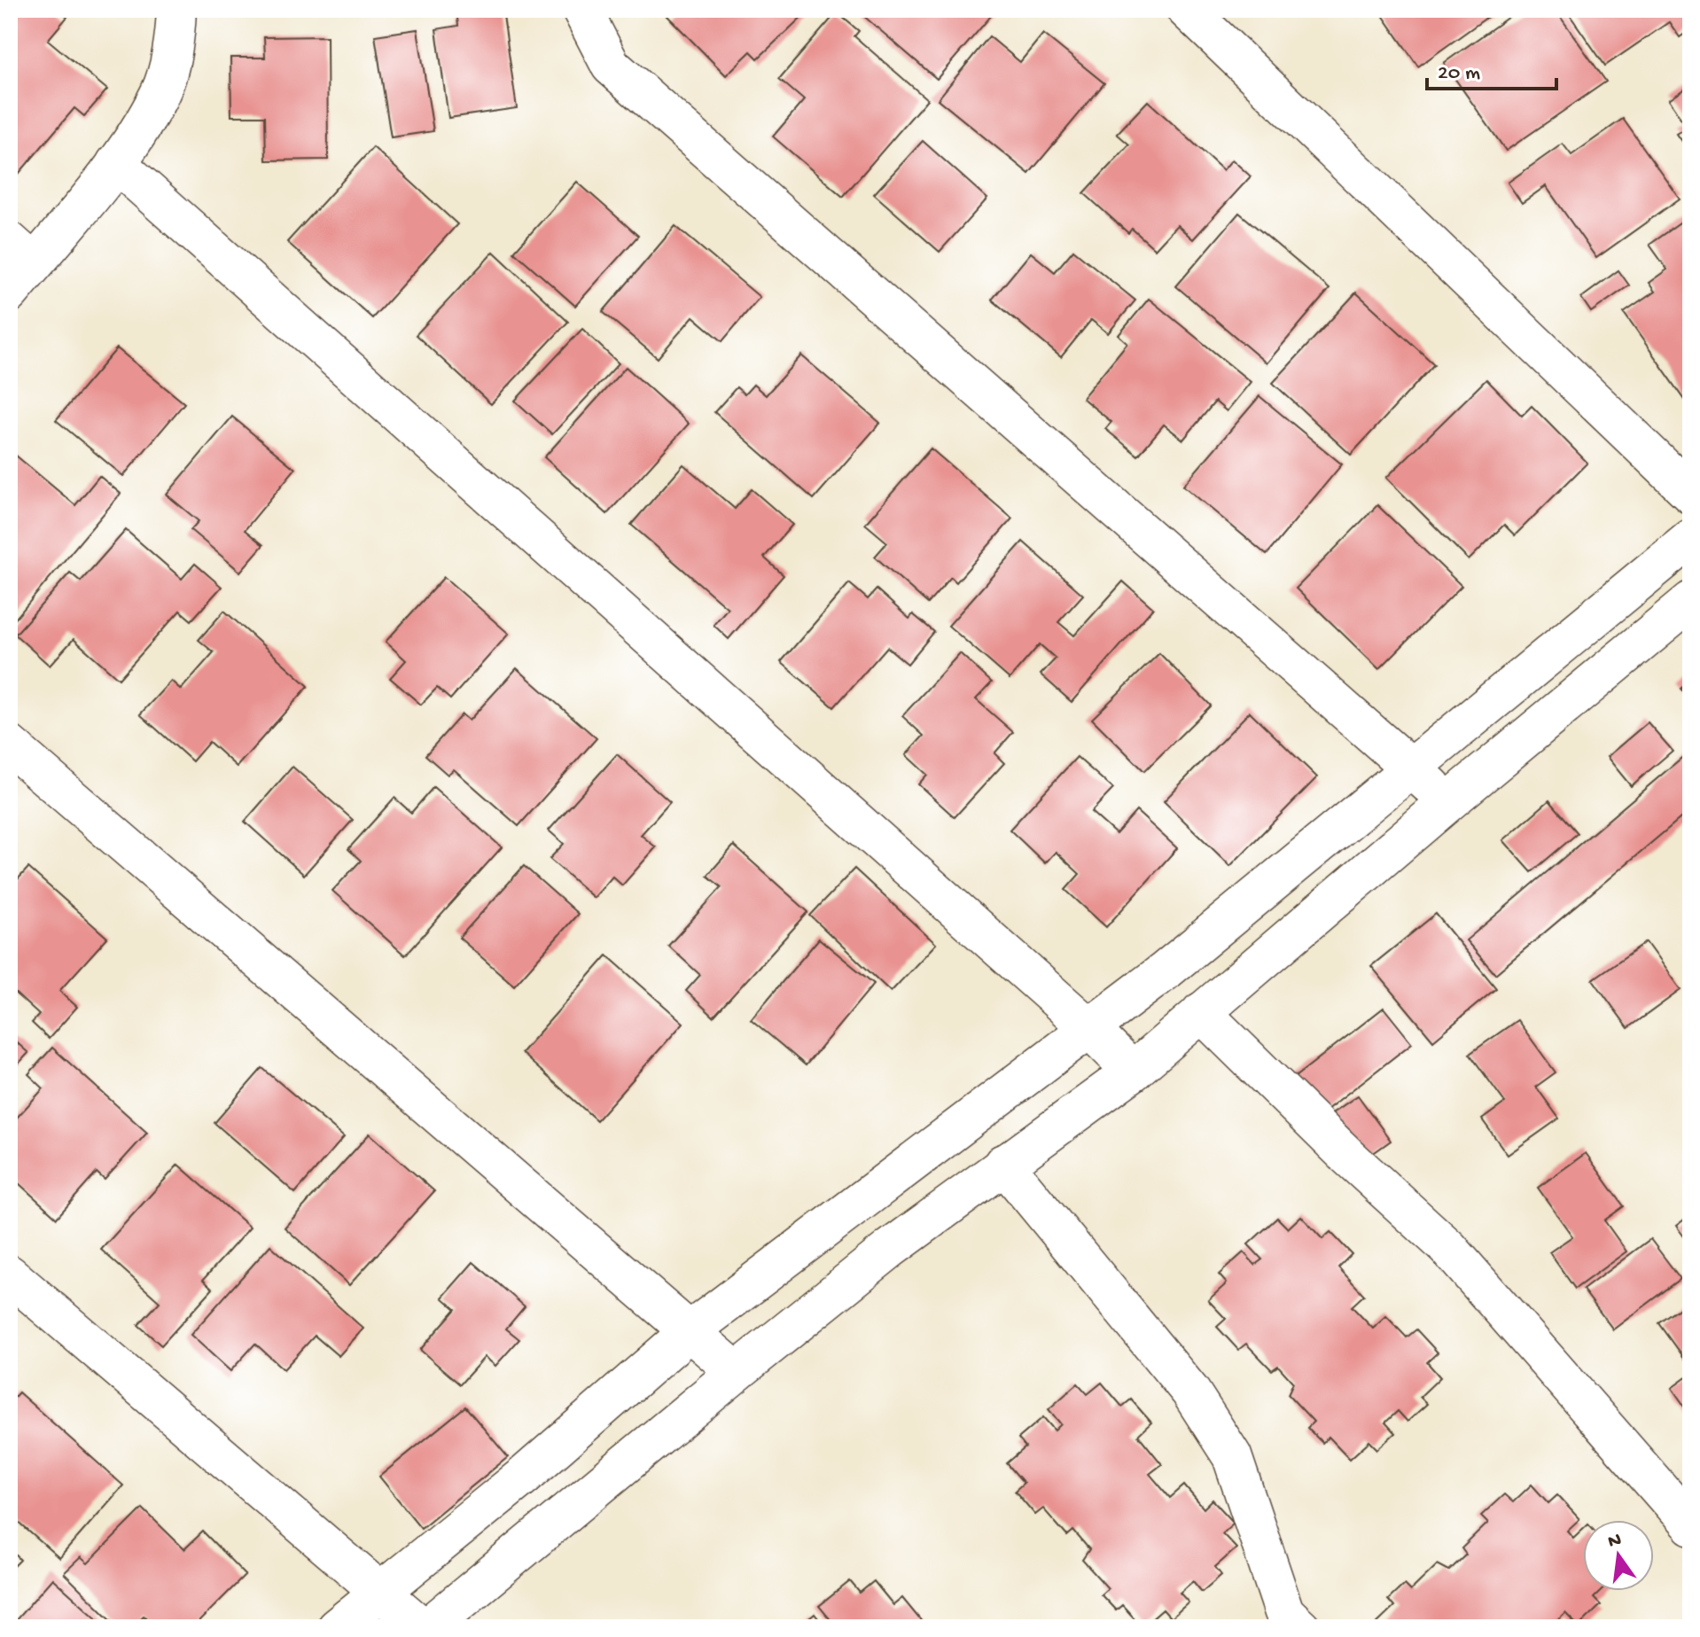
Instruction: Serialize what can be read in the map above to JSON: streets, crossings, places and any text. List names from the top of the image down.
{
  "scale_bar": "20 m",
  "north": "top"
}
